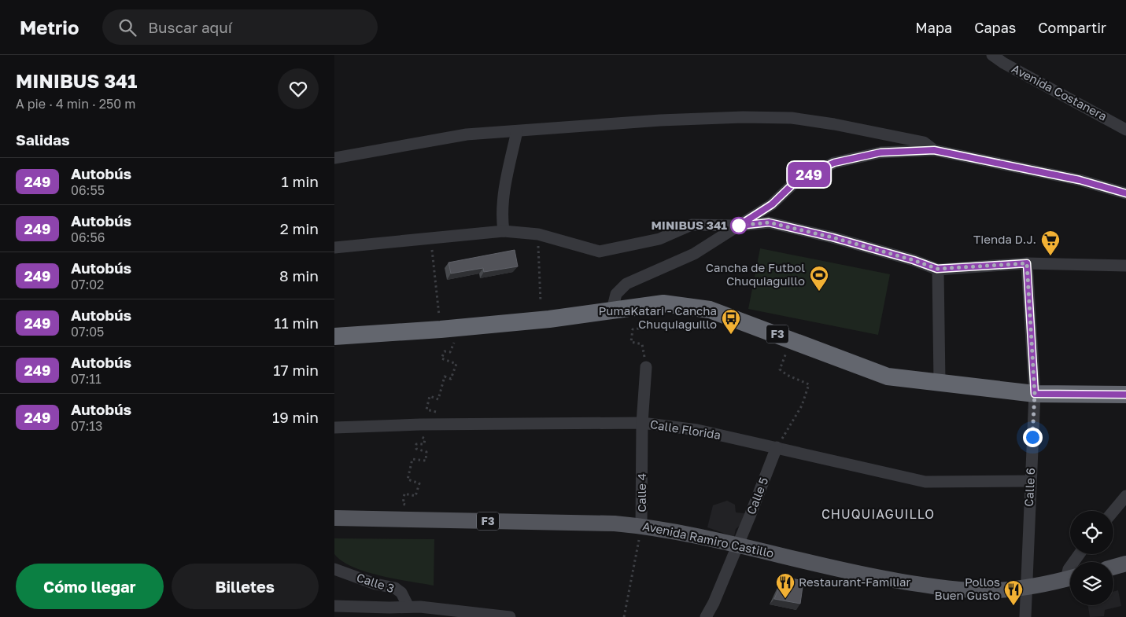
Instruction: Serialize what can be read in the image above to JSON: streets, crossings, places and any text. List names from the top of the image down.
{
  "streets": {
    "highway": ["F3"],
    "main road": ["Avenida Ramiro Castillo"],
    "street": [
      "Avenida Costanera",
      "Calle Florida",
      "Calle 6",
      "Calle 4",
      "Calle 5",
      "Calle 3"
    ]
  },
  "crossings": [
    ["F3", "Calle 6"],
    ["Calle Florida", "Calle 6"],
    ["Calle Florida", "Calle 4"],
    ["Calle Florida", "Calle 5"],
    ["Calle 6", "Avenida Ramiro Castillo"],
    ["Calle 4", "Avenida Ramiro Castillo"],
    ["Calle 5", "Avenida Ramiro Castillo"]
  ],
  "districts": ["CHUQUIAGUILLO"],
  "places": {
    "other": ["MINIBUS 341"],
    "supermarket": ["Tienda D.J."],
    "sports": ["Cancha de Futbol Chuquiaguillo"],
    "bus stop": ["PumaKatari - Cancha Chuquiaguillo"],
    "restaurant": ["Restaurant-Familiar", "Pollos Buen Gusto"]
  },
  "lines": ["bus line 249"],
  "page": {
    "header": "Metrio",
    "search": "Buscar aquí",
    "nav": ["Mapa", "Capas", "Compartir"],
    "heading": [
      ["MINIBUS 341", "A pie · 4 min · 250 m"],
      "Salidas"
    ],
    "on_map": "249",
    "list": [
      {
        "mark": "249",
        "name": "Autobús",
        "note": "06:55",
        "value": "1 min"
      },
      {
        "mark": "249",
        "name": "Autobús",
        "note": "06:56",
        "value": "2 min"
      },
      {
        "mark": "249",
        "name": "Autobús",
        "note": "07:02",
        "value": "8 min"
      },
      {
        "mark": "249",
        "name": "Autobús",
        "note": "07:05",
        "value": "11 min"
      },
      {
        "mark": "249",
        "name": "Autobús",
        "note": "07:11",
        "value": "17 min"
      },
      {
        "mark": "249",
        "name": "Autobús",
        "note": "07:13",
        "value": "19 min"
      }
    ],
    "buttons": ["Cómo llegar", "Billetes"]
  }
}
